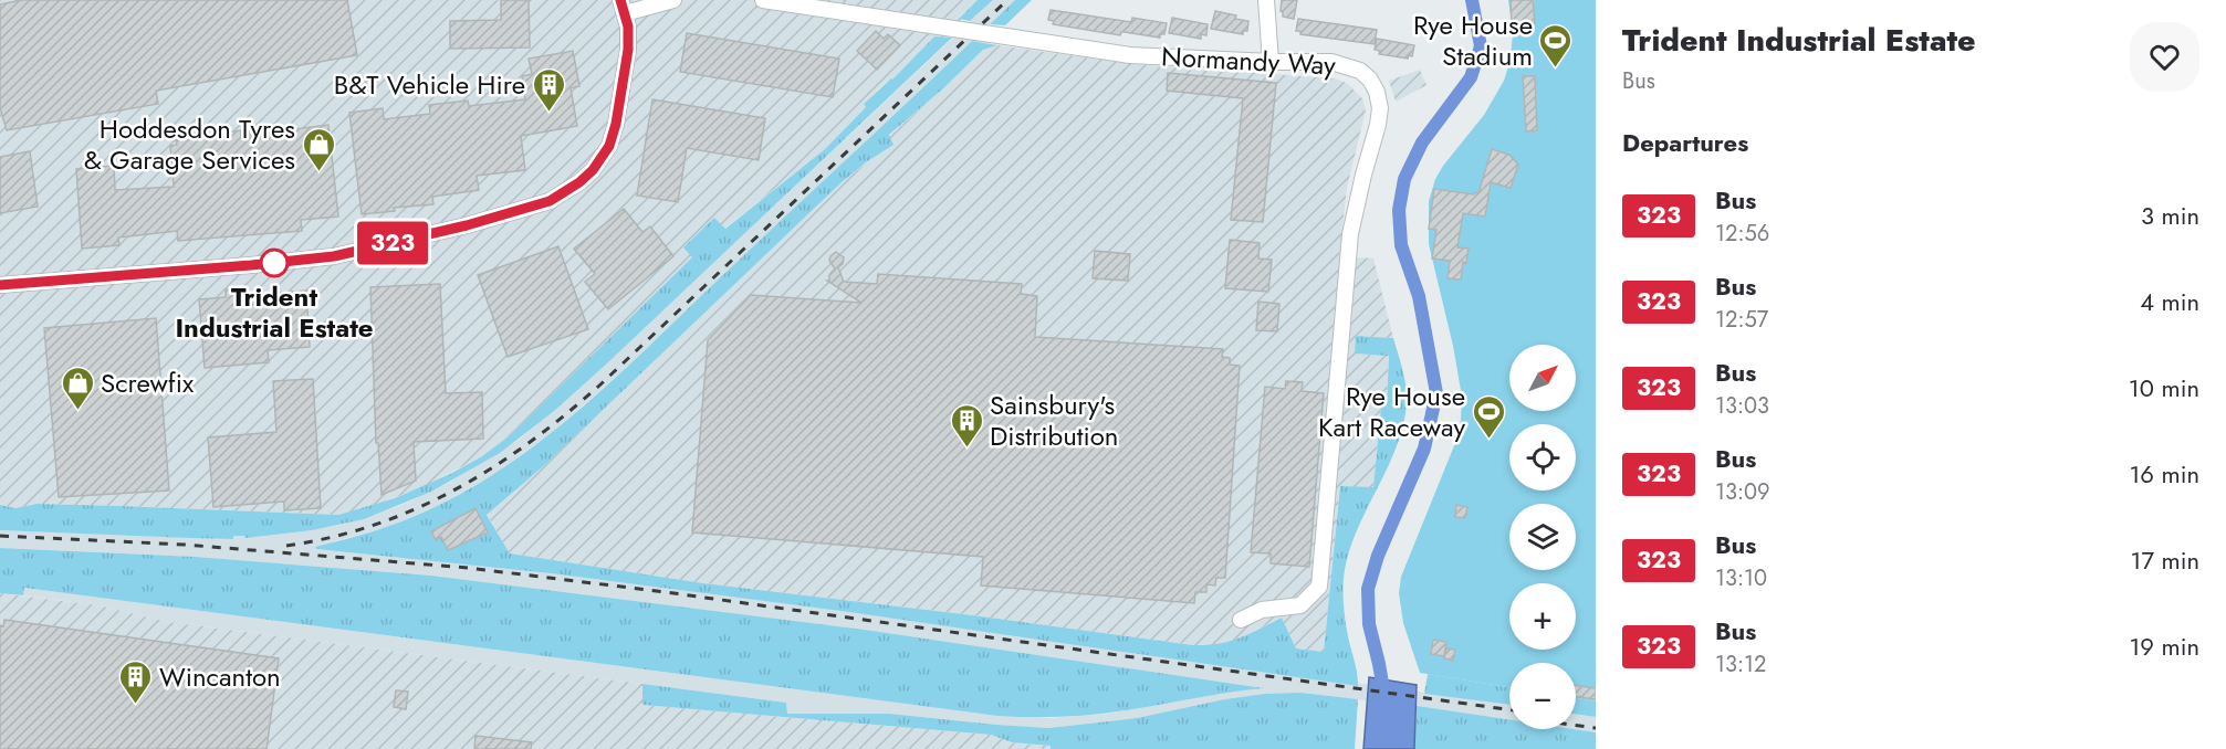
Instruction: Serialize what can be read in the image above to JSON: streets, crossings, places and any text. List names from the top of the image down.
{
  "streets": {
    "street": ["Normandy Way"]
  },
  "places": {
    "sports": ["Rye House Stadium", "Rye House Kart Raceway"],
    "building": ["B&T Vehicle Hire", "Sainsbury's Distribution", "Wincanton"],
    "shop": ["Hoddesdon Tyres & Garage Services", "Screwfix"],
    "other": ["Trident Industrial Estate"]
  },
  "lines": ["bus line 323"],
  "north": "top right",
  "page": {
    "on_map": "323",
    "heading": [
      ["Trident Industrial Estate", "Bus"],
      "Departures"
    ],
    "list": [
      {
        "mark": "323",
        "name": "Bus",
        "note": "12:56",
        "value": "3 min"
      },
      {
        "mark": "323",
        "name": "Bus",
        "note": "12:57",
        "value": "4 min"
      },
      {
        "mark": "323",
        "name": "Bus",
        "note": "13:03",
        "value": "10 min"
      },
      {
        "mark": "323",
        "name": "Bus",
        "note": "13:09",
        "value": "16 min"
      },
      {
        "mark": "323",
        "name": "Bus",
        "note": "13:10",
        "value": "17 min"
      },
      {
        "mark": "323",
        "name": "Bus",
        "note": "13:12",
        "value": "19 min"
      }
    ],
    "map_buttons": ["+", "−"]
  }
}
